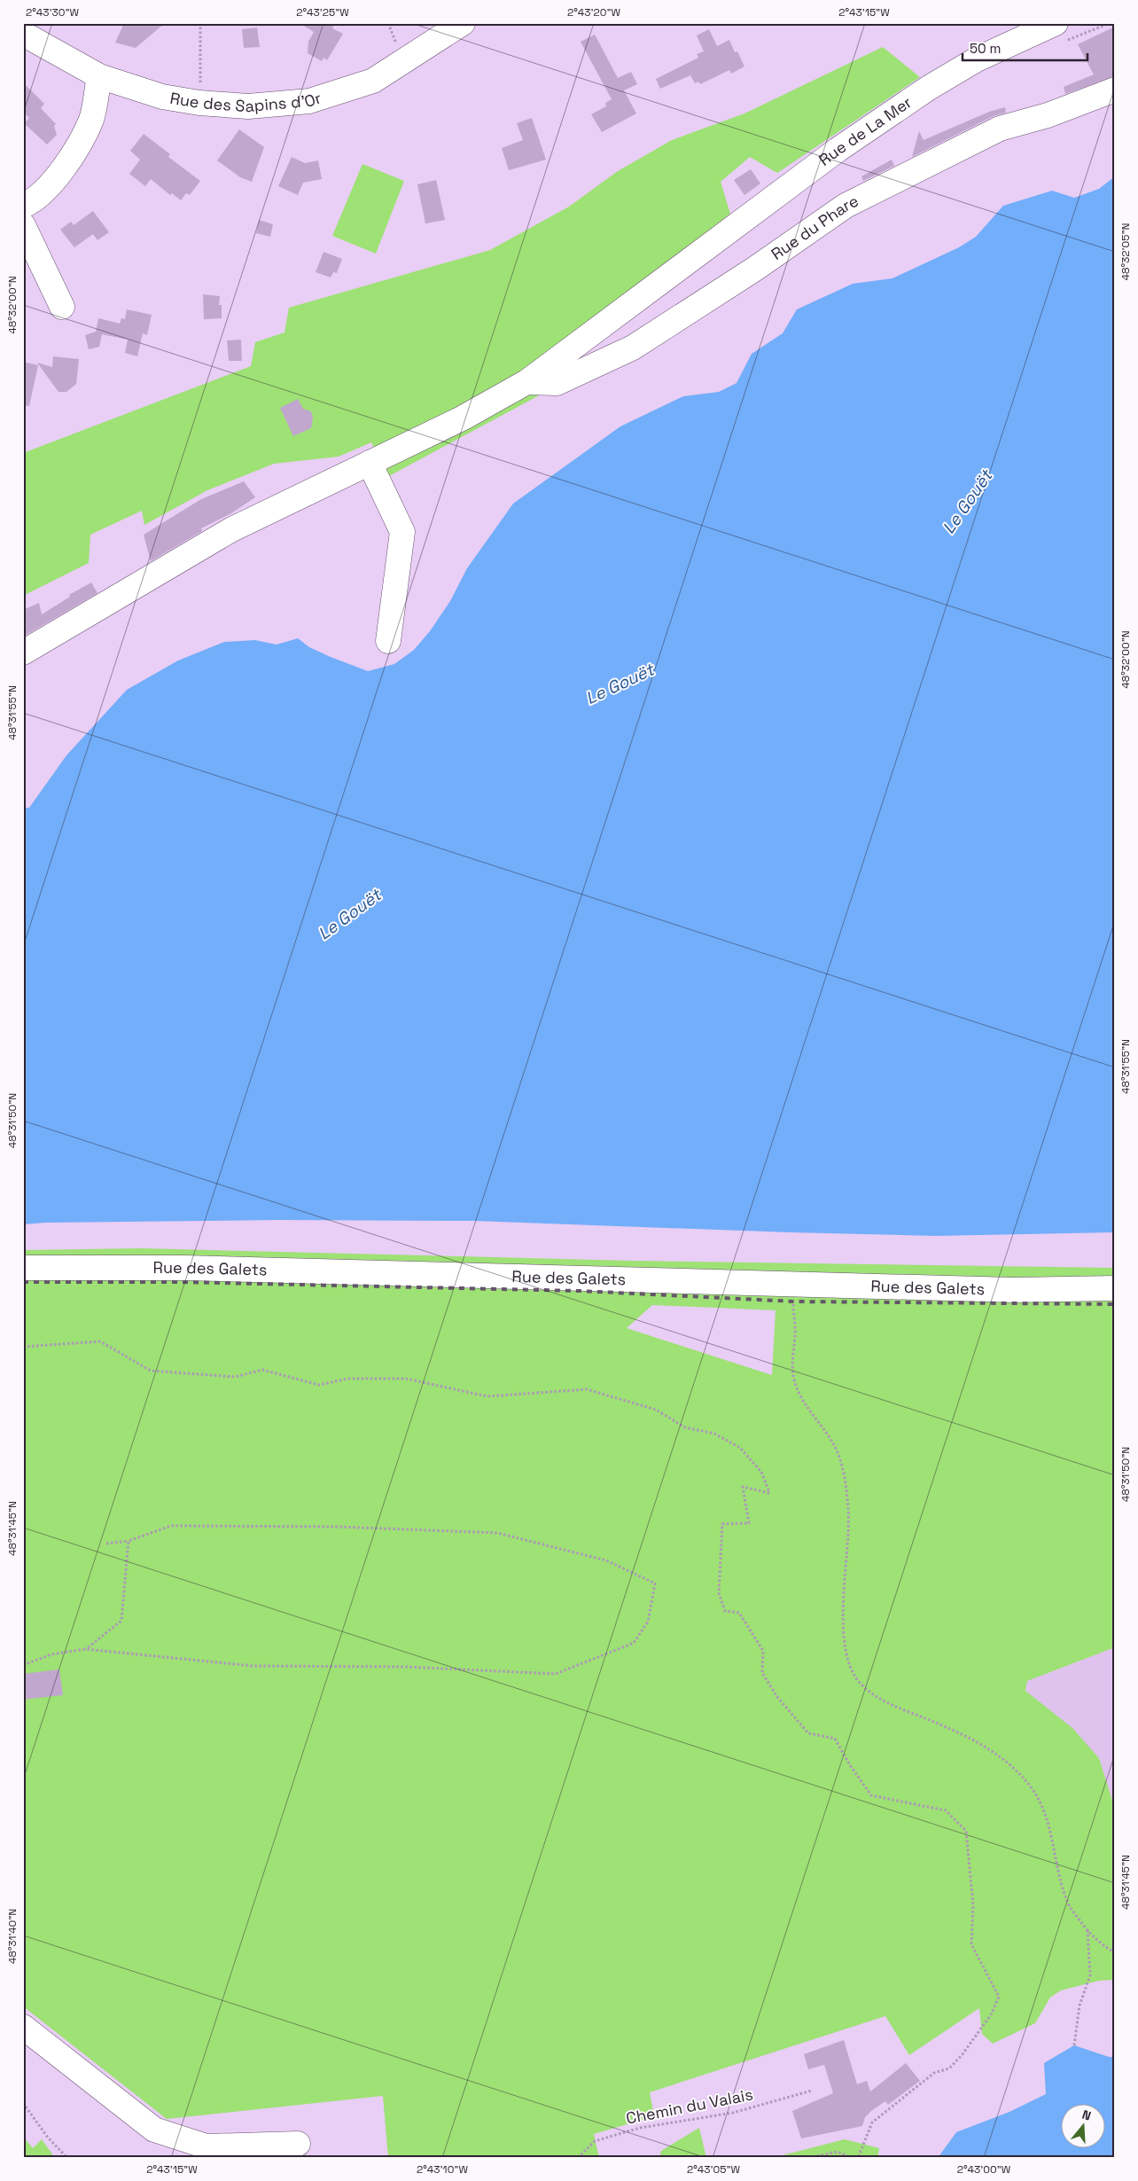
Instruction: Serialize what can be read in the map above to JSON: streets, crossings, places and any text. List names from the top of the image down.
{
  "streets": {
    "street": [
      "Rue des Sapins d'Or",
      "Rue de La Mer",
      "Rue du Phare",
      "Rue des Galets"
    ],
    "path": ["Chemin du Valais"]
  },
  "crossings": [
    ["Rue de La Mer", "Rue du Phare"]
  ],
  "water": ["Le Gouët"],
  "scale_bar": "50 m",
  "north": "top",
  "coordinates": [
    "2°43'30\"W",
    "2°43'25\"W",
    "2°43'20\"W",
    "2°43'15\"W",
    "48°32'05\"N",
    "48°32'00\"N",
    "48°31'55\"N",
    "48°31'50\"N",
    "48°31'45\"N",
    "48°31'40\"N",
    "2°43'10\"W",
    "2°43'05\"W",
    "2°43'00\"W"
  ]
}
